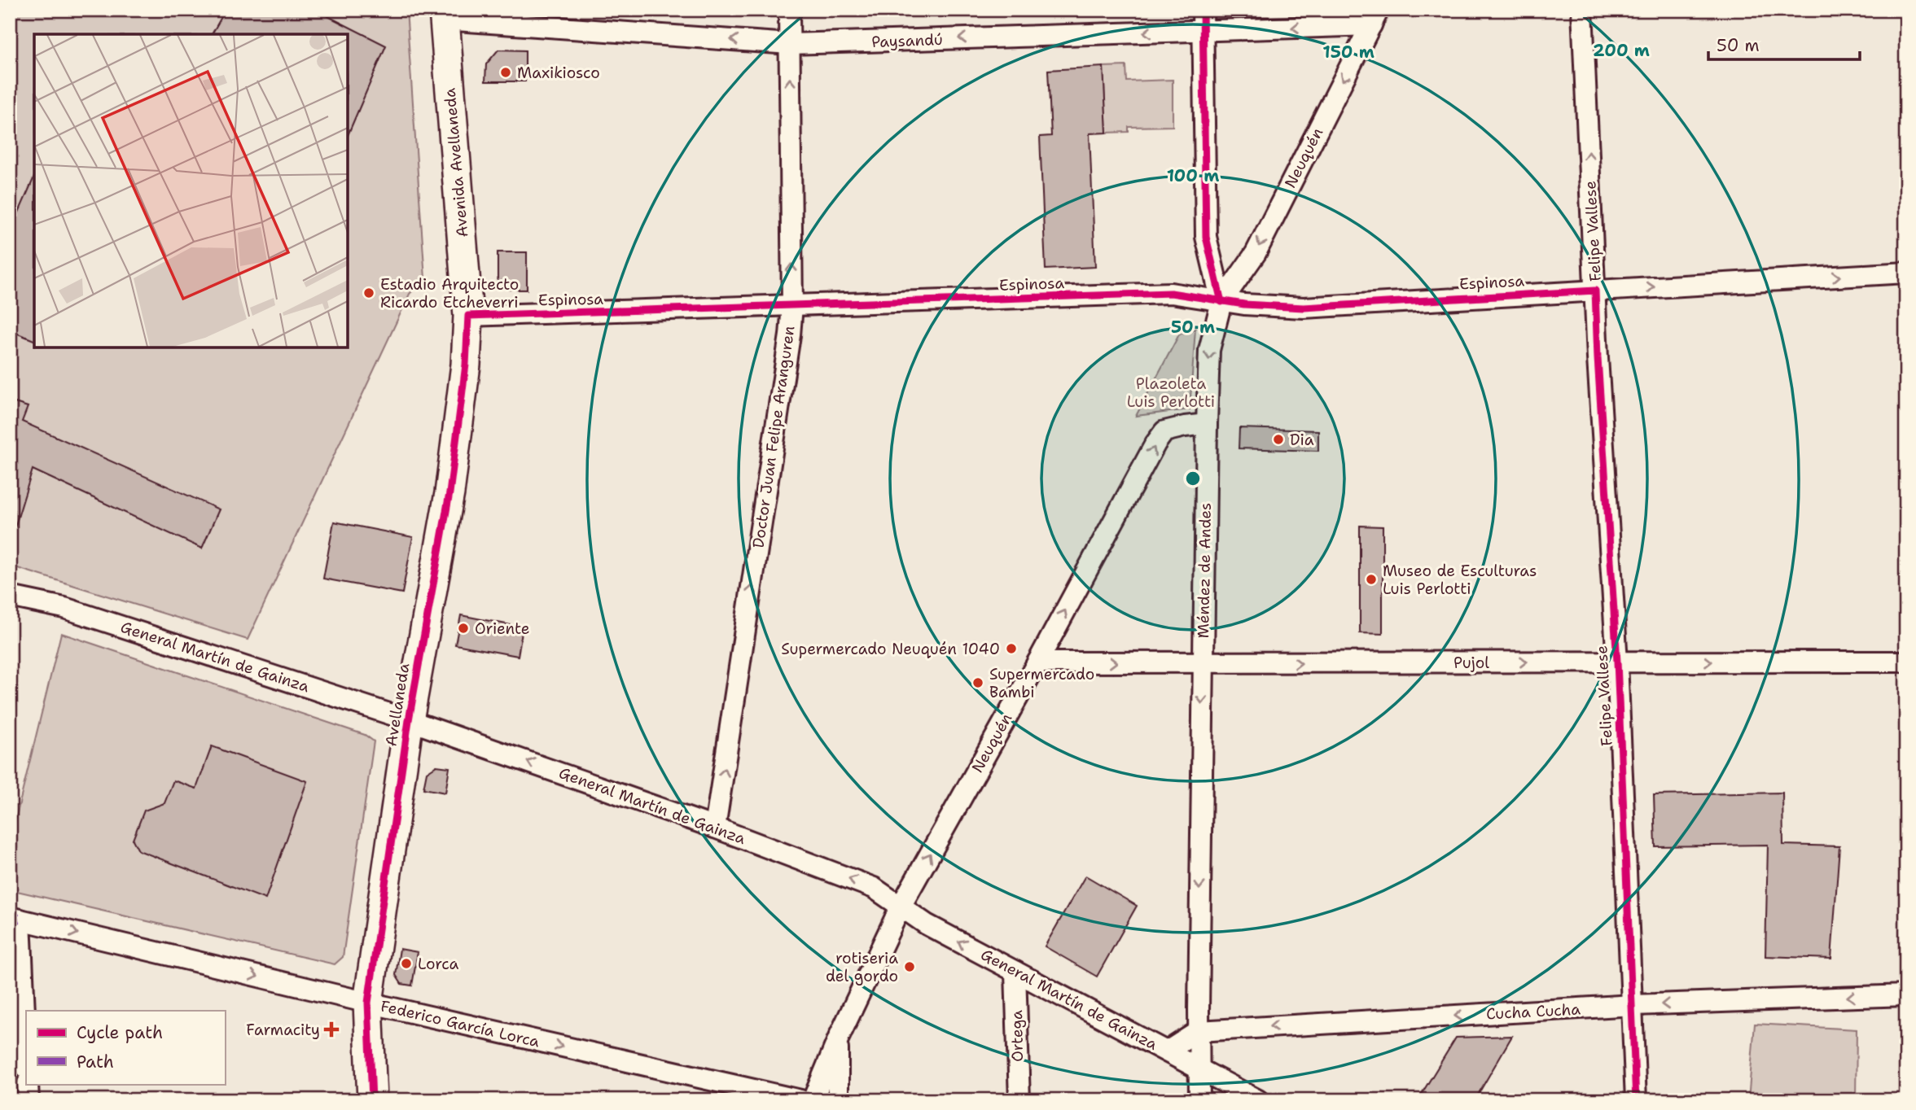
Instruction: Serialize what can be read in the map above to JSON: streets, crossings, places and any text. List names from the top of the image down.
{
  "streets": {
    "street": [
      "Paysandú",
      "Neuquén",
      "Avenida Avellaneda",
      "Felipe Vallese",
      "Espinosa",
      "Doctor Juan Felipe Aranguren",
      "Méndez de Andes",
      "General Martín de Gainza",
      "Pujol",
      "Avellaneda",
      "Cucha Cucha",
      "Federico García Lorca",
      "Ortega"
    ]
  },
  "crossings": [
    ["Paysandú", "Neuquén"],
    ["Paysandú", "Avenida Avellaneda"],
    ["Paysandú", "Doctor Juan Felipe Aranguren"],
    ["Paysandú", "Méndez de Andes"],
    ["Neuquén", "Espinosa"],
    ["Neuquén", "Méndez de Andes"],
    ["Neuquén", "General Martín de Gainza"],
    ["Neuquén", "Pujol"],
    ["Avenida Avellaneda", "Espinosa"],
    ["Avenida Avellaneda", "Avellaneda"],
    ["Felipe Vallese", "Espinosa"],
    ["Felipe Vallese", "Pujol"],
    ["Felipe Vallese", "Cucha Cucha"],
    ["Espinosa", "Doctor Juan Felipe Aranguren"],
    ["Espinosa", "Méndez de Andes"],
    ["Espinosa", "Avellaneda"],
    ["Doctor Juan Felipe Aranguren", "General Martín de Gainza"],
    ["Méndez de Andes", "General Martín de Gainza"],
    ["Méndez de Andes", "Pujol"],
    ["Méndez de Andes", "Cucha Cucha"],
    ["General Martín de Gainza", "Avellaneda"],
    ["General Martín de Gainza", "Cucha Cucha"],
    ["General Martín de Gainza", "Ortega"],
    ["Avellaneda", "Federico García Lorca"]
  ],
  "one_way": [
    "Paysandú",
    "Doctor Juan Felipe Aranguren",
    "Méndez de Andes",
    "General Martín de Gainza",
    "Pujol",
    "Cucha Cucha",
    "Federico García Lorca"
  ],
  "parks": ["Plazoleta Luis Perlotti"],
  "places": {
    "other": [
      "Maxikiosco",
      "Estadio Arquitecto Ricardo Etcheverri",
      "Dia",
      "Museo de Esculturas Luis Perlotti",
      "Oriente",
      "Supermercado Neuquén 1040",
      "Supermercado Bambi",
      "Lorca",
      "rotiseria del gordo"
    ],
    "health": ["Farmacity"]
  },
  "legend": ["Cycle path", "Path"],
  "scale_bar": "50 m",
  "rings": [
    "200 m",
    "150 m",
    "100 m",
    "50 m"
  ]
}
